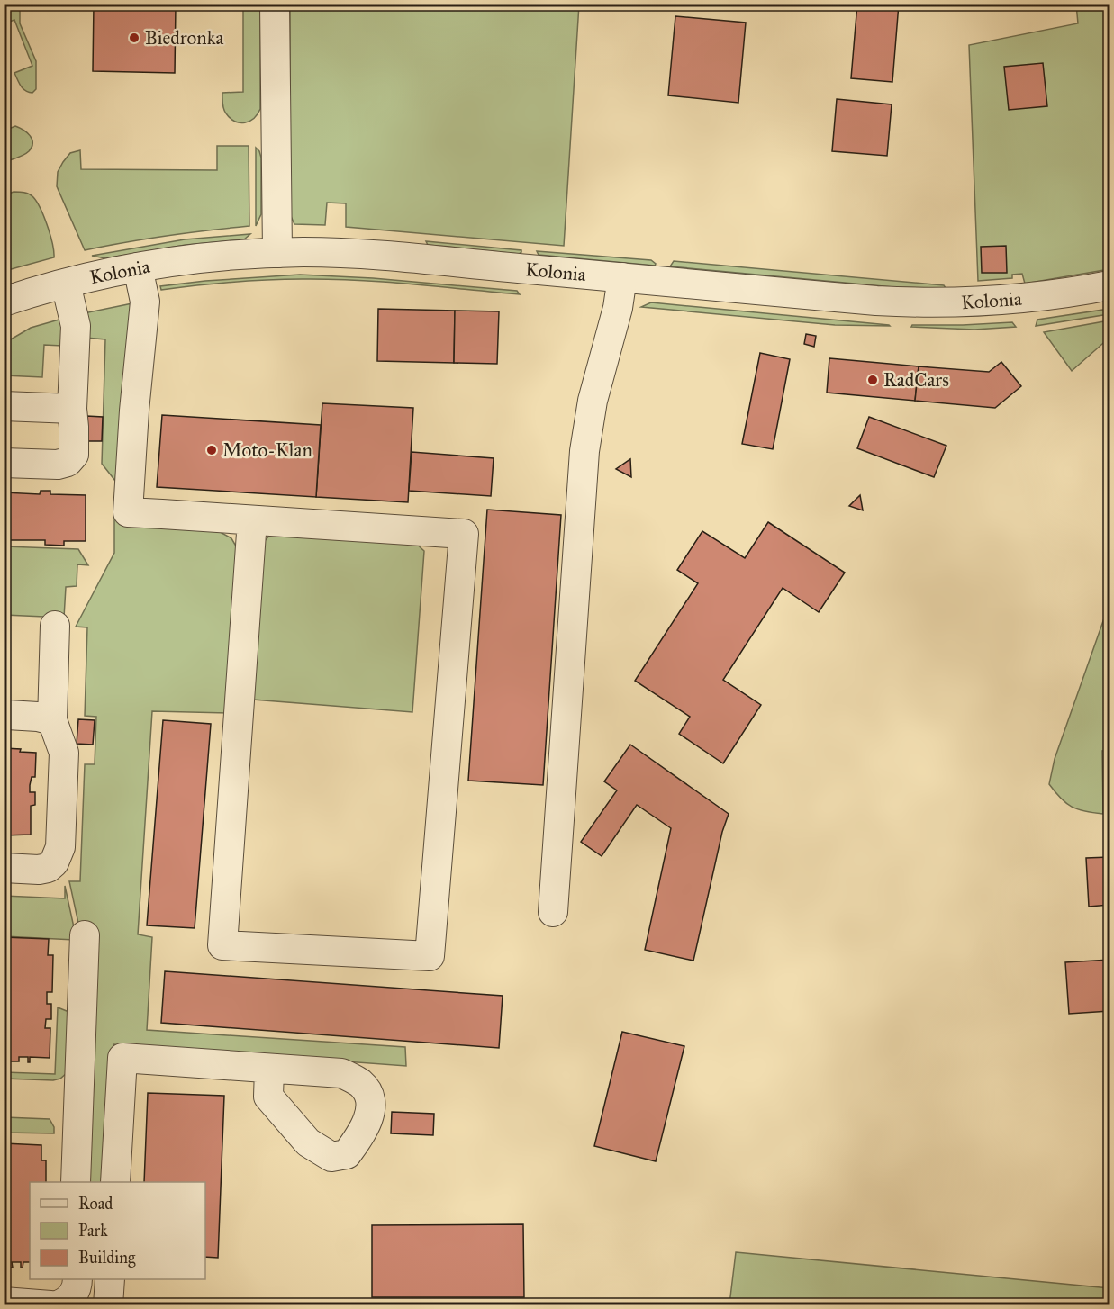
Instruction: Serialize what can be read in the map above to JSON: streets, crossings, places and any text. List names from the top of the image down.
{
  "streets": {
    "street": ["Kolonia"]
  },
  "places": ["Biedronka", "RadCars", "Moto-Klan"],
  "legend": ["Road", "Park", "Building"]
}
